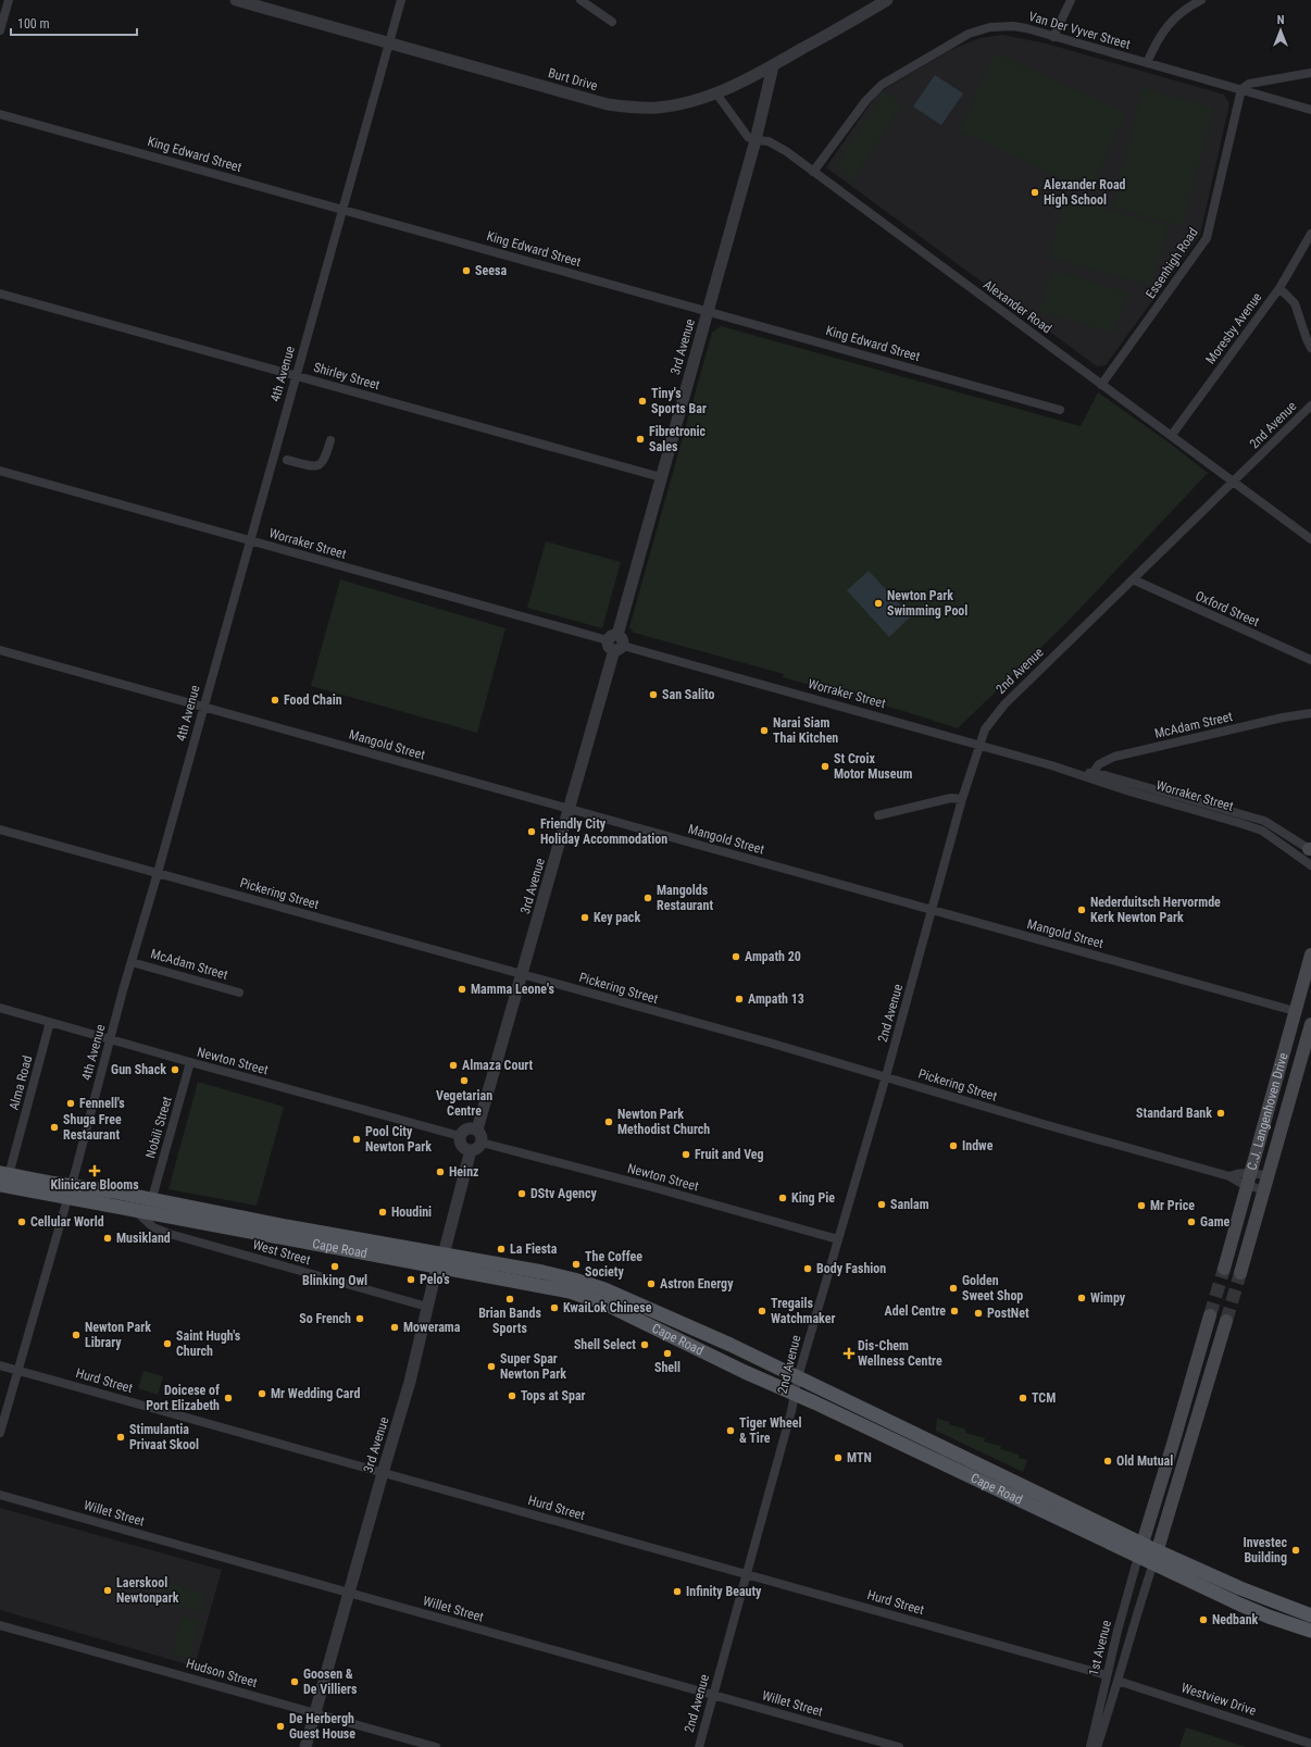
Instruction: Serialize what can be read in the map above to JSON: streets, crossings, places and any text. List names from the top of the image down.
{
  "streets": {
    "main road": ["C.J. Langenhoven Drive", "Cape Road"],
    "street": [
      "Van Der Vyver Street",
      "Burt Drive",
      "King Edward Street",
      "Essenhigh Road",
      "Alexander Road",
      "Moresby Avenue",
      "3rd Avenue",
      "4th Avenue",
      "Shirley Street",
      "2nd Avenue",
      "Worraker Street",
      "Oxford Street",
      "McAdam Street",
      "Mangold Street",
      "Pickering Street",
      "Newton Street",
      "Alma Road",
      "Nobili Street",
      "West Street",
      "Hurd Street",
      "Willet Street",
      "1st Avenue",
      "Hudson Street",
      "Westview Drive"
    ]
  },
  "crossings": [
    ["Van Der Vyver Street", "Essenhigh Road"],
    ["Van Der Vyver Street", "Alexander Road"],
    ["Burt Drive", "Alexander Road"],
    ["Burt Drive", "3rd Avenue"],
    ["Burt Drive", "4th Avenue"],
    ["King Edward Street", "3rd Avenue"],
    ["King Edward Street", "4th Avenue"],
    ["Essenhigh Road", "Alexander Road"],
    ["Alexander Road", "Moresby Avenue"],
    ["Alexander Road", "3rd Avenue"],
    ["Alexander Road", "2nd Avenue"],
    ["3rd Avenue", "Shirley Street"],
    ["3rd Avenue", "Worraker Street"],
    ["3rd Avenue", "Mangold Street"],
    ["3rd Avenue", "Pickering Street"],
    ["3rd Avenue", "Newton Street"],
    ["3rd Avenue", "Cape Road"],
    ["3rd Avenue", "West Street"],
    ["3rd Avenue", "Hurd Street"],
    ["3rd Avenue", "Willet Street"],
    ["3rd Avenue", "Hudson Street"],
    ["4th Avenue", "Shirley Street"],
    ["4th Avenue", "Worraker Street"],
    ["4th Avenue", "McAdam Street"],
    ["4th Avenue", "Mangold Street"],
    ["4th Avenue", "Pickering Street"],
    ["4th Avenue", "Newton Street"],
    ["4th Avenue", "Cape Road"],
    ["4th Avenue", "Hurd Street"],
    ["2nd Avenue", "Worraker Street"],
    ["2nd Avenue", "Oxford Street"],
    ["2nd Avenue", "Mangold Street"],
    ["2nd Avenue", "Pickering Street"],
    ["2nd Avenue", "Newton Street"],
    ["2nd Avenue", "Cape Road"],
    ["2nd Avenue", "Hurd Street"],
    ["2nd Avenue", "Willet Street"],
    ["Worraker Street", "McAdam Street"],
    ["Mangold Street", "C.J. Langenhoven Drive"],
    ["Pickering Street", "C.J. Langenhoven Drive"],
    ["Newton Street", "Alma Road"],
    ["Newton Street", "Nobili Street"],
    ["Alma Road", "Cape Road"],
    ["Nobili Street", "Cape Road"],
    ["Cape Road", "West Street"],
    ["Cape Road", "1st Avenue"],
    ["Hurd Street", "1st Avenue"],
    ["1st Avenue", "Westview Drive"]
  ],
  "places": {
    "other": [
      "Alexander Road High School",
      "Seesa",
      "Tiny's Sports Bar",
      "Fibretronic Sales",
      "Newton Park Swimming Pool",
      "San Salito",
      "Food Chain",
      "Narai Siam Thai Kitchen",
      "St Croix Motor Museum",
      "Friendly City Holiday Accommodation",
      "Mangolds Restaurant",
      "Nederduitsch Hervormde Kerk Newton Park",
      "Key pack",
      "Ampath 20",
      "Mamma Leone's",
      "Ampath 13",
      "Almaza Court",
      "Gun Shack",
      "Vegetarian Centre",
      "Fennell's",
      "Standard Bank",
      "Newton Park Methodist Church",
      "Shuga Free Restaurant",
      "Pool City Newton Park",
      "Indwe",
      "Fruit and Veg",
      "Heinz",
      "DStv Agency",
      "King Pie",
      "Sanlam",
      "Mr Price",
      "Houdini",
      "Cellular World",
      "Game",
      "Musikland",
      "La Fiesta",
      "The Coffee Society",
      "Blinking Owl",
      "Body Fashion",
      "Pelo's",
      "Astron Energy",
      "Golden Sweet Shop",
      "Wimpy",
      "Brian Bands Sports",
      "KwaiLok Chinese",
      "Tregails Watchmaker",
      "Adel Centre",
      "PostNet",
      "So French",
      "Mowerama",
      "Newton Park Library",
      "Saint Hugh's Church",
      "Shell Select",
      "Shell",
      "Super Spar Newton Park",
      "Mr Wedding Card",
      "Tops at Spar",
      "Doicese of Port Elizabeth",
      "TCM",
      "Tiger Wheel & Tire",
      "Stimulantia Privaat Skool",
      "MTN",
      "Old Mutual",
      "Investec Building",
      "Laerskool Newtonpark",
      "Infinity Beauty",
      "Nedbank",
      "Goosen & De Villiers",
      "De Herbergh Guest House"
    ],
    "health": ["Klinicare Blooms", "Dis-Chem Wellness Centre"]
  },
  "scale_bar": "100 m",
  "north": "top"
}
